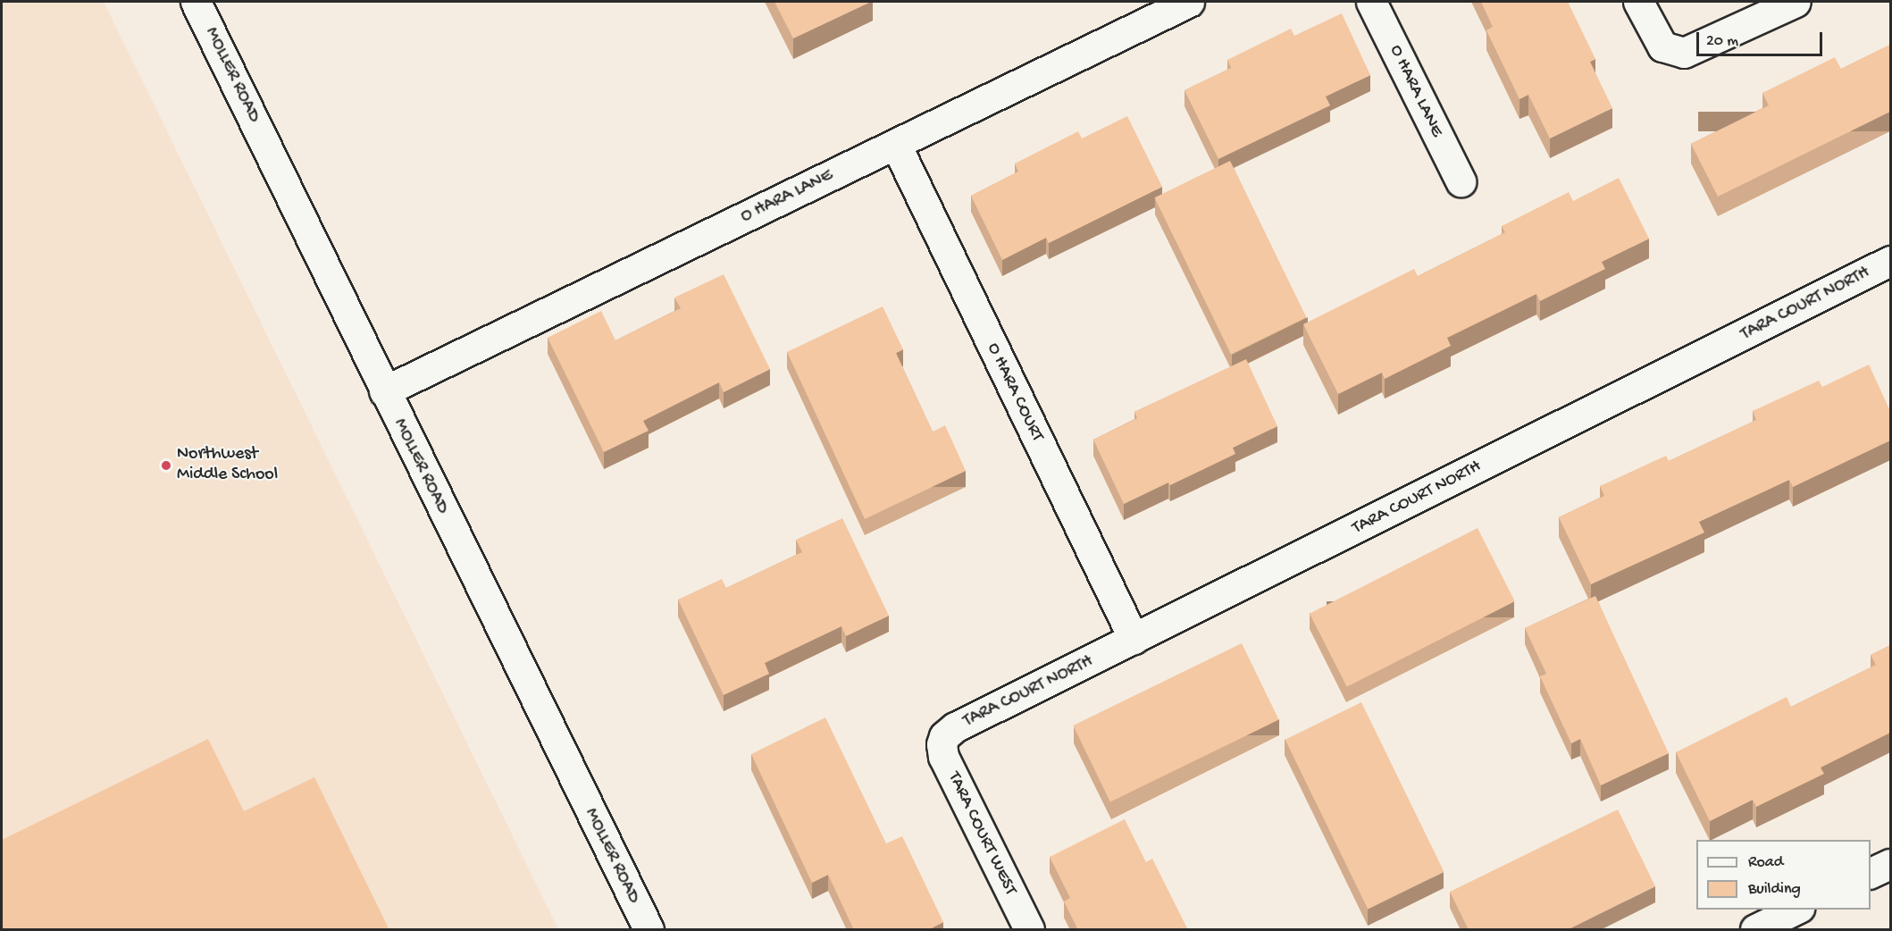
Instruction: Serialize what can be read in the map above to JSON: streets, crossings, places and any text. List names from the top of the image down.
{
  "streets": {
    "street": [
      "MOLLER ROAD",
      "O HARA LANE",
      "TARA COURT NORTH",
      "O HARA COURT",
      "TARA COURT WEST"
    ]
  },
  "crossings": [
    ["MOLLER ROAD", "O HARA LANE"],
    ["O HARA LANE", "O HARA COURT"],
    ["TARA COURT NORTH", "O HARA COURT"],
    ["TARA COURT NORTH", "TARA COURT WEST"]
  ],
  "places": ["Northwest Middle School"],
  "legend": ["Road", "Building"],
  "scale_bar": "20 m"
}
